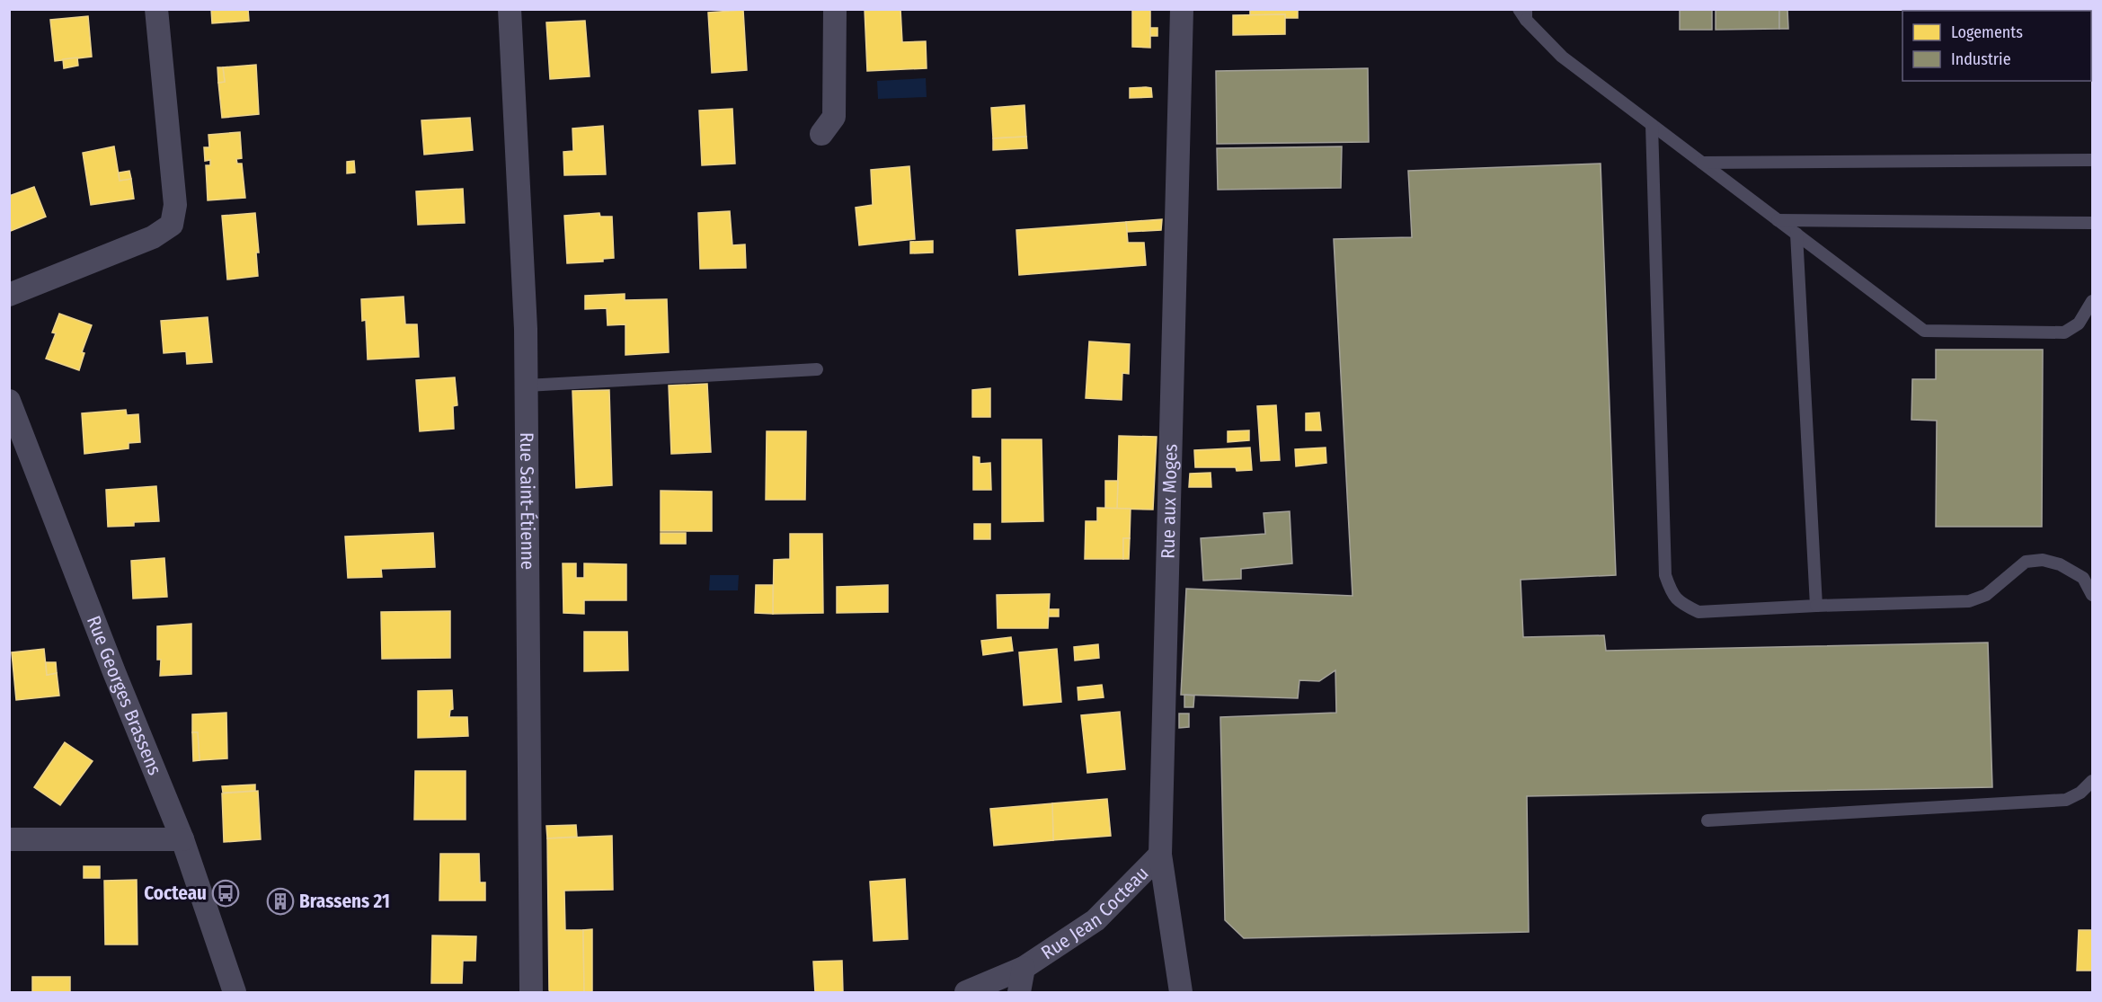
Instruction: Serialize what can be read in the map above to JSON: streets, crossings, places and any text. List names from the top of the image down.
{
  "streets": {
    "street": [
      "Rue Saint-Étienne",
      "Rue aux Moges",
      "Rue Georges Brassens",
      "Rue Jean Cocteau"
    ]
  },
  "crossings": [
    ["Rue aux Moges", "Rue Jean Cocteau"]
  ],
  "places": {
    "bus stop": ["Cocteau"],
    "building": ["Brassens 21"]
  },
  "legend": ["Logements", "Industrie"]
}
